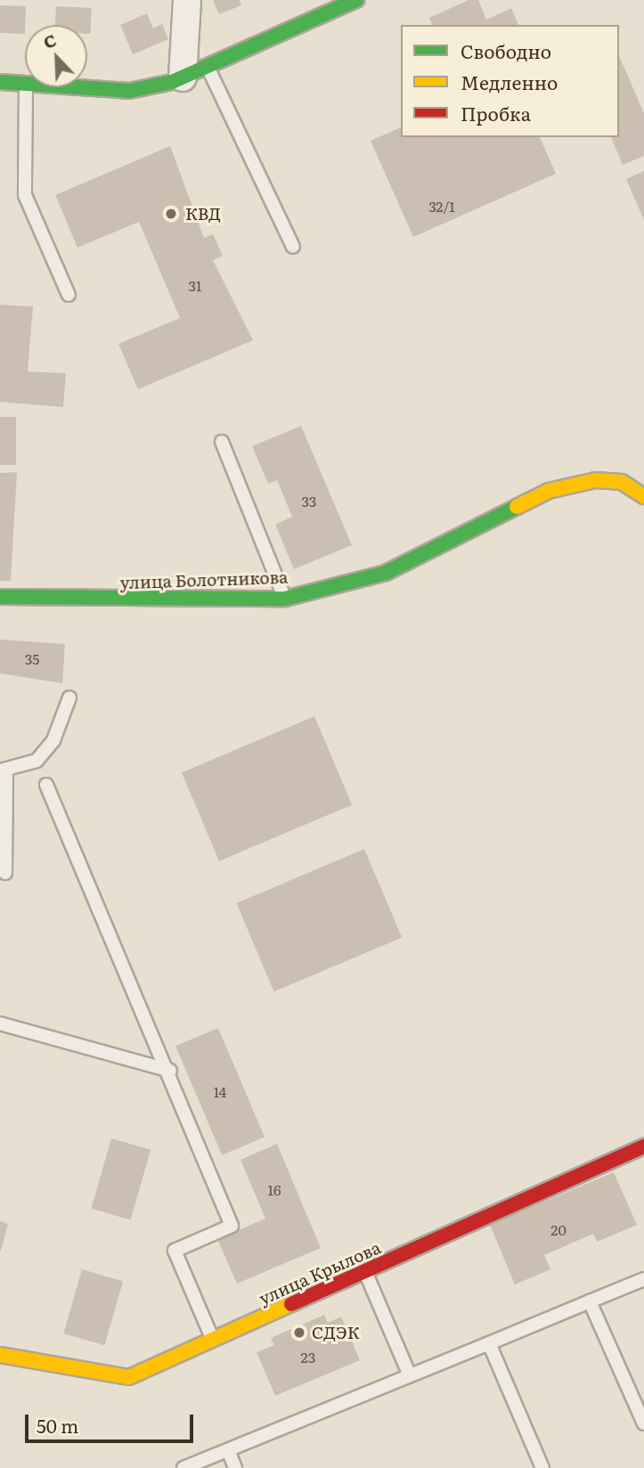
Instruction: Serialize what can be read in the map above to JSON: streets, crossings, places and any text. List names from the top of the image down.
{
  "streets": {
    "street": ["улица Болотникова", "улица Крылова"]
  },
  "places": ["КВД", "СДЭК"],
  "house_numbers": [
    "32/1",
    "31",
    "33",
    "35",
    "14",
    "16",
    "20",
    "23"
  ],
  "legend": ["Свободно", "Медленно", "Пробка"],
  "scale_bar": "50 m",
  "north": "top left"
}
